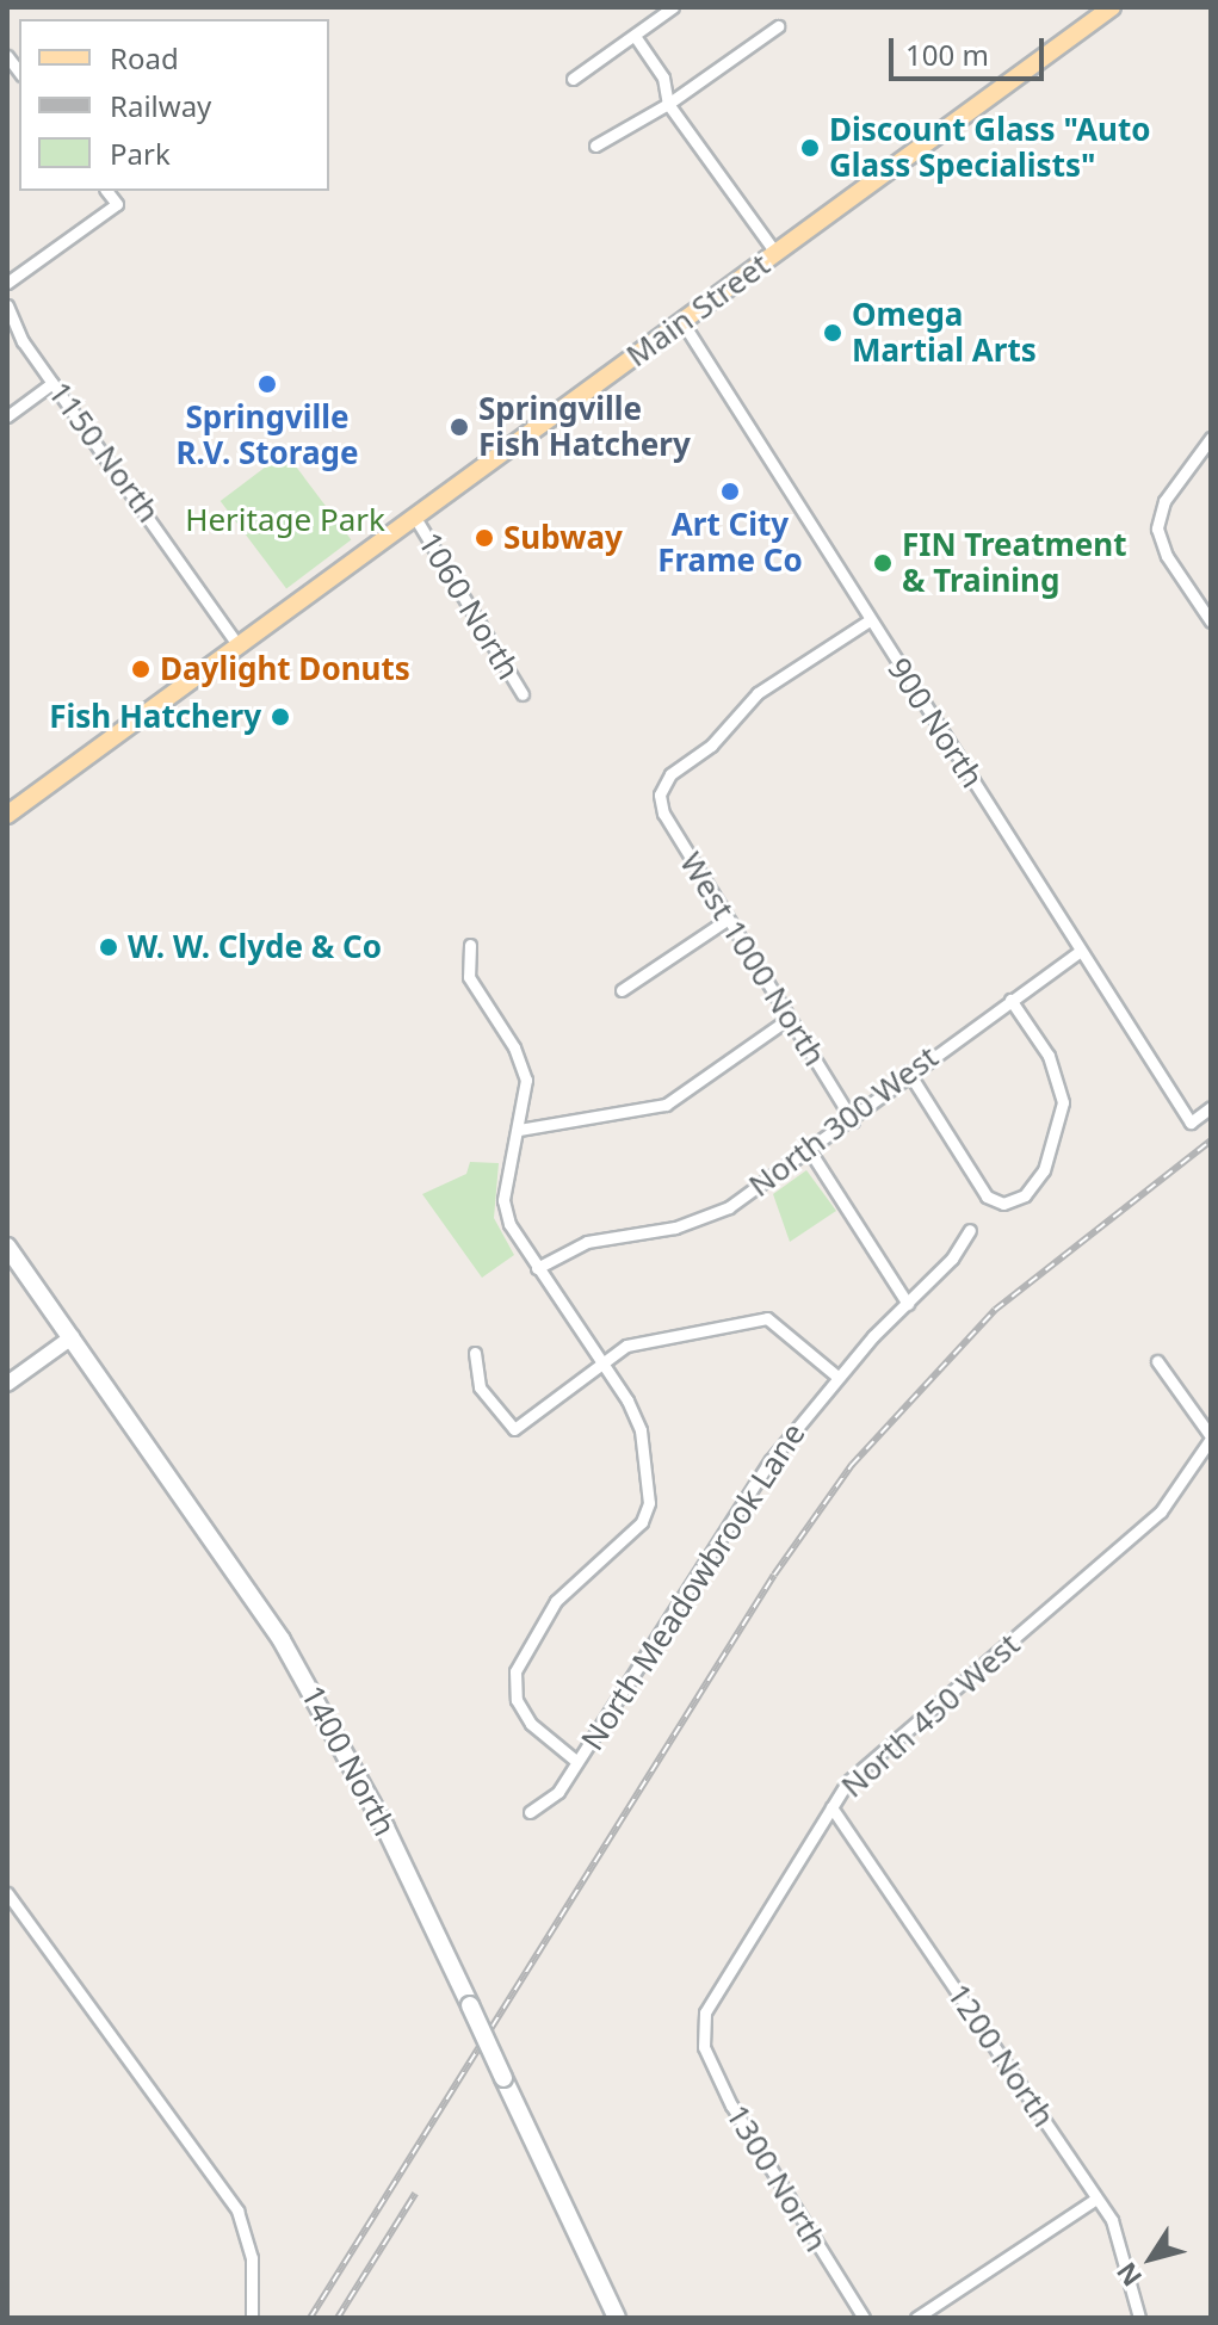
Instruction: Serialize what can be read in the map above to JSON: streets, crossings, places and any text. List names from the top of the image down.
{
  "streets": {
    "main road": ["Main Street", "1400 North"],
    "street": [
      "1150 North",
      "1060 North",
      "900 North",
      "West 1000 North",
      "North 300 West",
      "North Meadowbrook Lane",
      "North 450 West",
      "1200 North",
      "1300 North"
    ]
  },
  "crossings": [
    ["Main Street", "1150 North"],
    ["Main Street", "1060 North"],
    ["Main Street", "900 North"],
    ["900 North", "West 1000 North"],
    ["900 North", "North 300 West"],
    ["West 1000 North", "North 300 West"],
    ["North 450 West", "1200 North"],
    ["North 450 West", "1300 North"]
  ],
  "parks": ["Heritage Park"],
  "places": [
    "Discount Glass \"Auto Glass Specialists\"",
    "Omega Martial Arts",
    "Springville R.V. Storage",
    "Springville Fish Hatchery",
    "Art City Frame Co",
    "Subway",
    "FIN Treatment & Training",
    "Daylight Donuts",
    "Fish Hatchery",
    "W. W. Clyde & Co"
  ],
  "legend": ["Road", "Railway", "Park"],
  "scale_bar": "100 m",
  "north": "bottom left"
}
